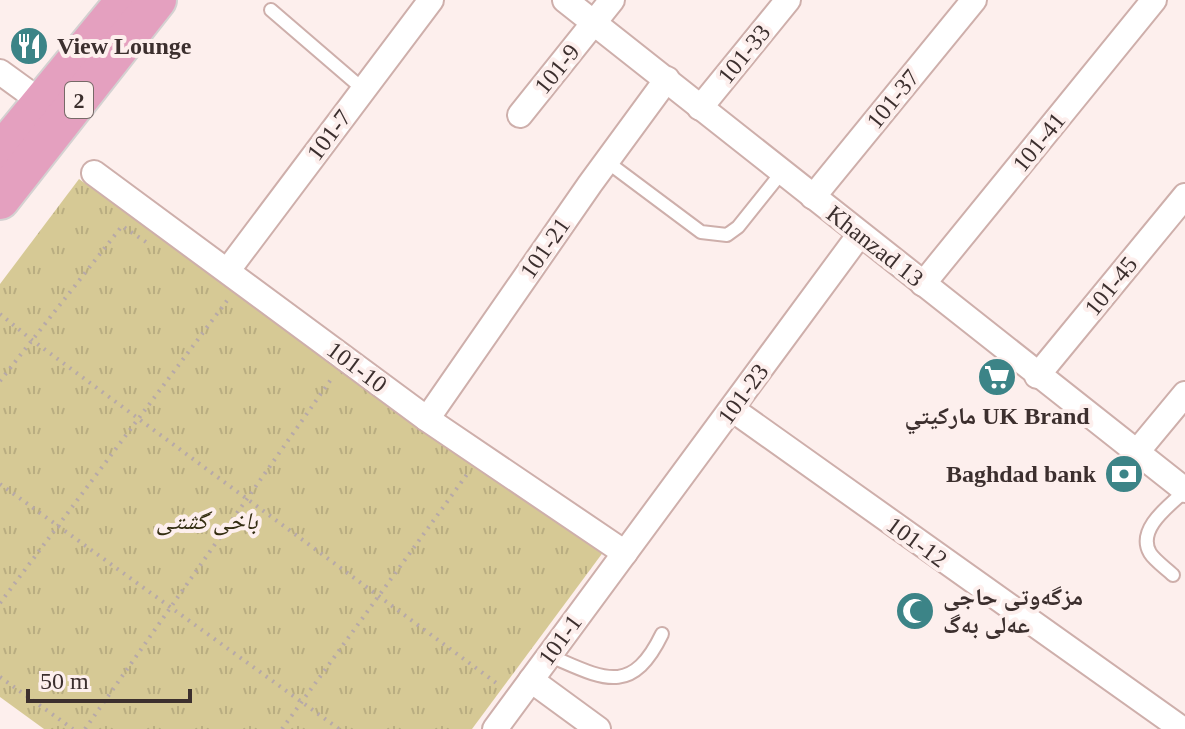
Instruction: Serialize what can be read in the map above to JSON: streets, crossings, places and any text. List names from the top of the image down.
{
  "streets": {
    "main road": ["2"],
    "street": [
      "101-33",
      "101-9",
      "101-37",
      "101-7",
      "101-41",
      "Khanzad 13",
      "101-21",
      "101-45",
      "101-10",
      "101-23",
      "101-12",
      "101-1"
    ]
  },
  "crossings": [
    ["101-33", "Khanzad 13"],
    ["101-9", "Khanzad 13"],
    ["101-37", "Khanzad 13"],
    ["101-7", "101-10"],
    ["101-41", "Khanzad 13"],
    ["Khanzad 13", "101-21"],
    ["Khanzad 13", "101-45"],
    ["Khanzad 13", "101-23"],
    ["101-21", "101-10"],
    ["101-10", "101-23"],
    ["101-10", "101-1"],
    ["101-23", "101-12"],
    ["101-23", "101-1"]
  ],
  "parks": ["باخی گشتی"],
  "places": {
    "restaurant": ["View Lounge"],
    "supermarket": ["مارکيتي UK Brand"],
    "bank": ["Baghdad bank"],
    "mosque": ["مزگەوتی حاجی عەلی بەگ"]
  },
  "scale_bar": "50 m"
}
